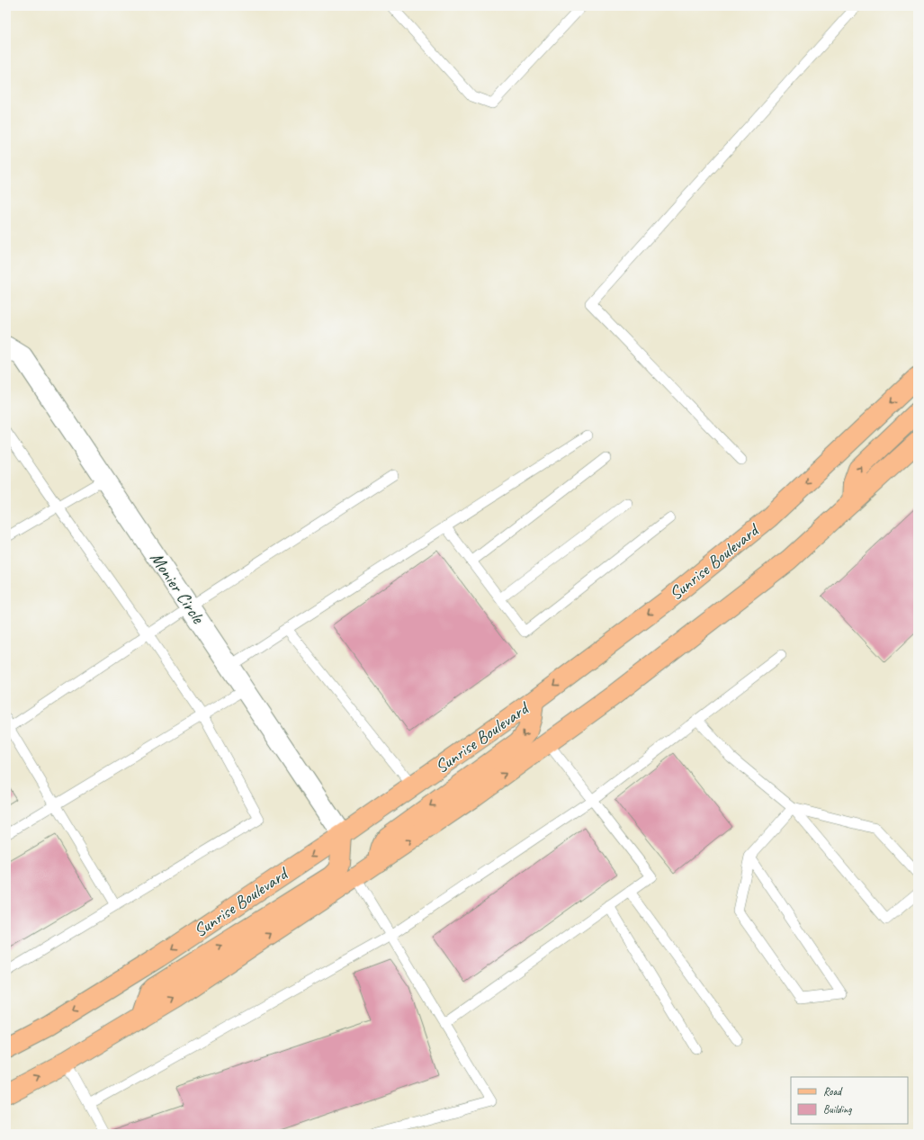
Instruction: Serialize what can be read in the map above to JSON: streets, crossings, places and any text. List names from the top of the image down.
{
  "streets": {
    "main road": ["Sunrise Boulevard"],
    "street": ["Monier Circle"]
  },
  "crossings": [
    ["Sunrise Boulevard", "Monier Circle"]
  ],
  "legend": ["Road", "Building"]
}
